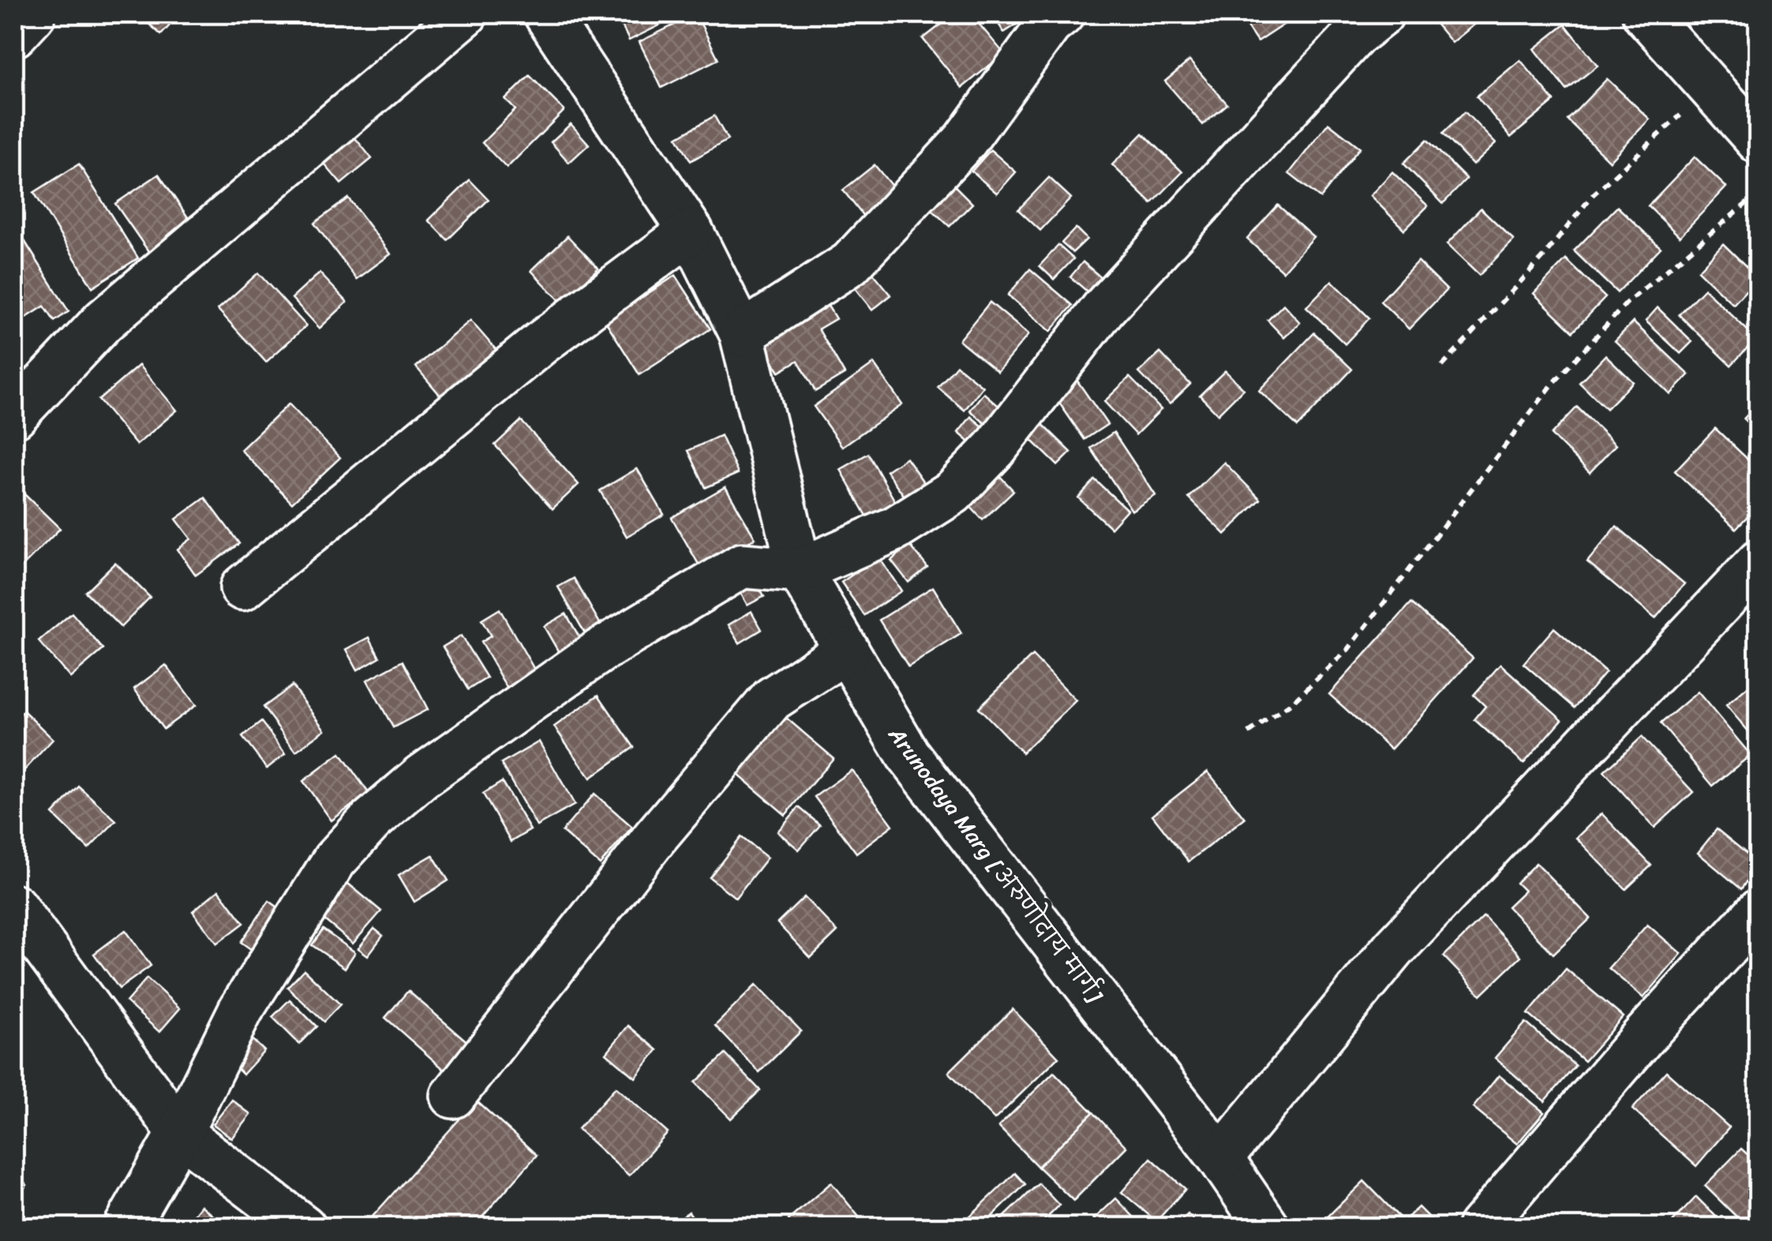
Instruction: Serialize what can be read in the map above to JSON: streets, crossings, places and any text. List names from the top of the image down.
{
  "streets": {
    "street": ["Arunodaya Marg [अरुणोदा‍य मार्ग]"]
  }
}
